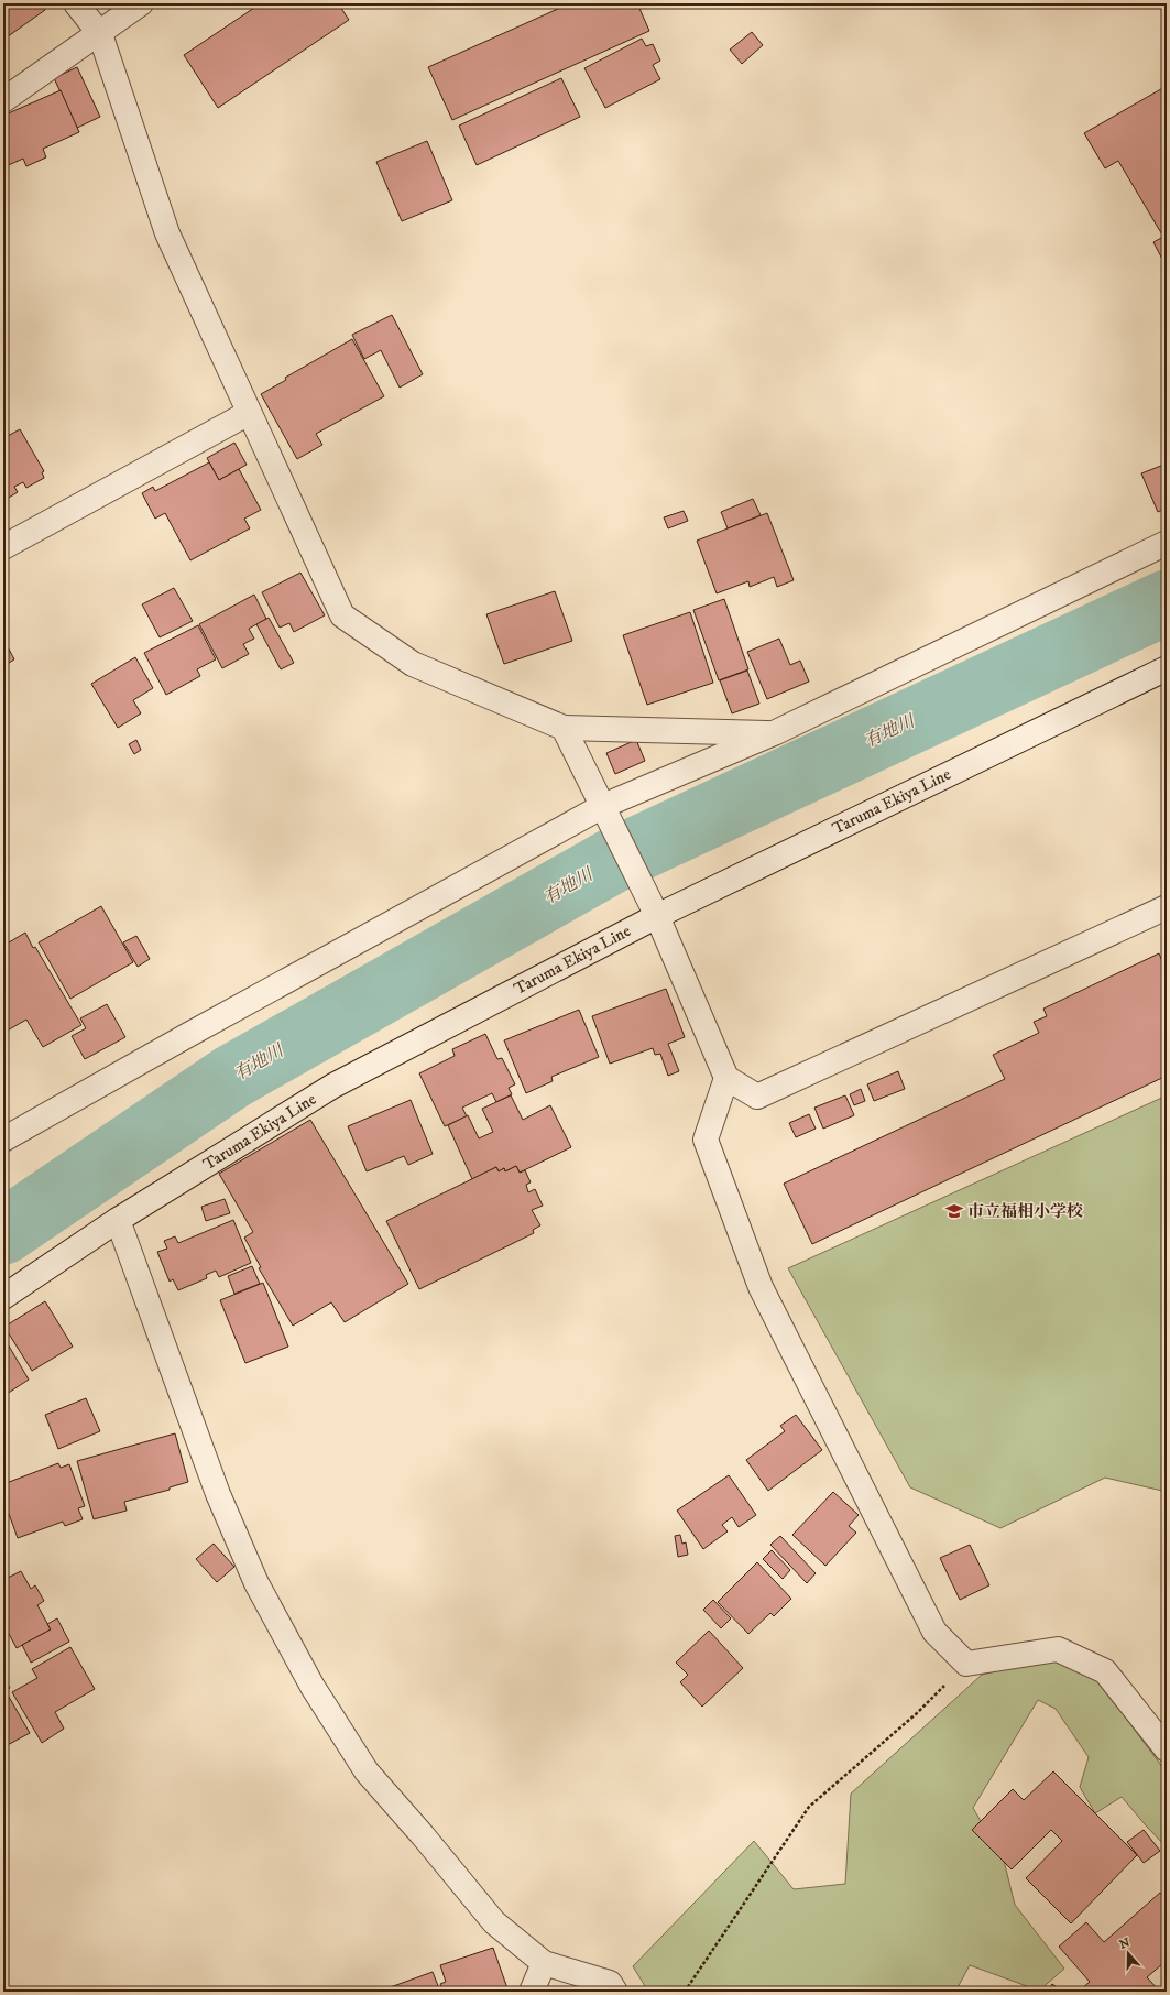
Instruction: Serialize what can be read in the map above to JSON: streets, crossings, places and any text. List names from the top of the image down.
{
  "streets": {
    "street": ["Taruma Ekiya Line"]
  },
  "water": ["有地川"],
  "places": {
    "school or university": ["市立福相小学校"]
  },
  "north": "top"
}
